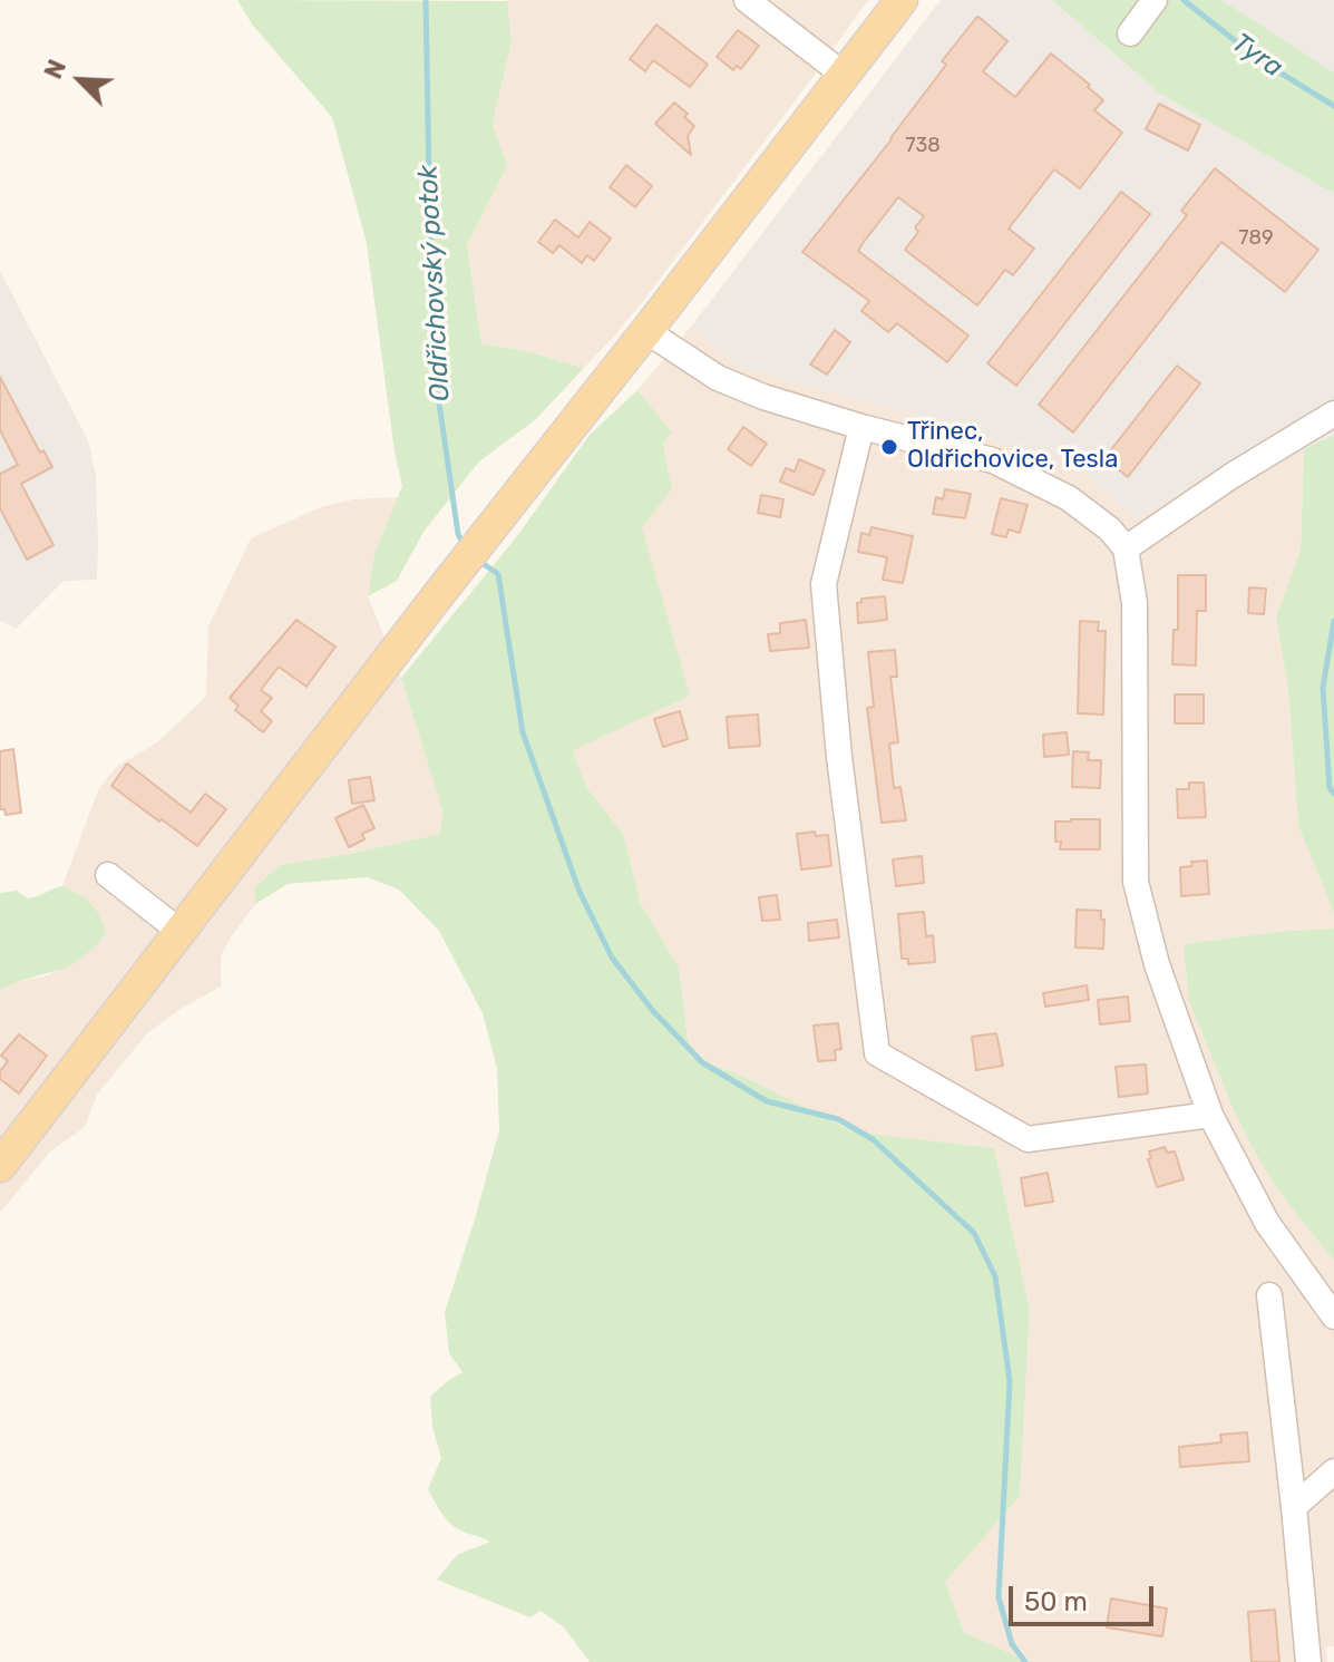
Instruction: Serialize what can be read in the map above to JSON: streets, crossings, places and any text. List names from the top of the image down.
{
  "water": ["Tyra", "Oldřichovský potok"],
  "places": ["Třinec, Oldřichovice, Tesla"],
  "house_numbers": ["738", "789"],
  "scale_bar": "50 m",
  "north": "top left"
}
